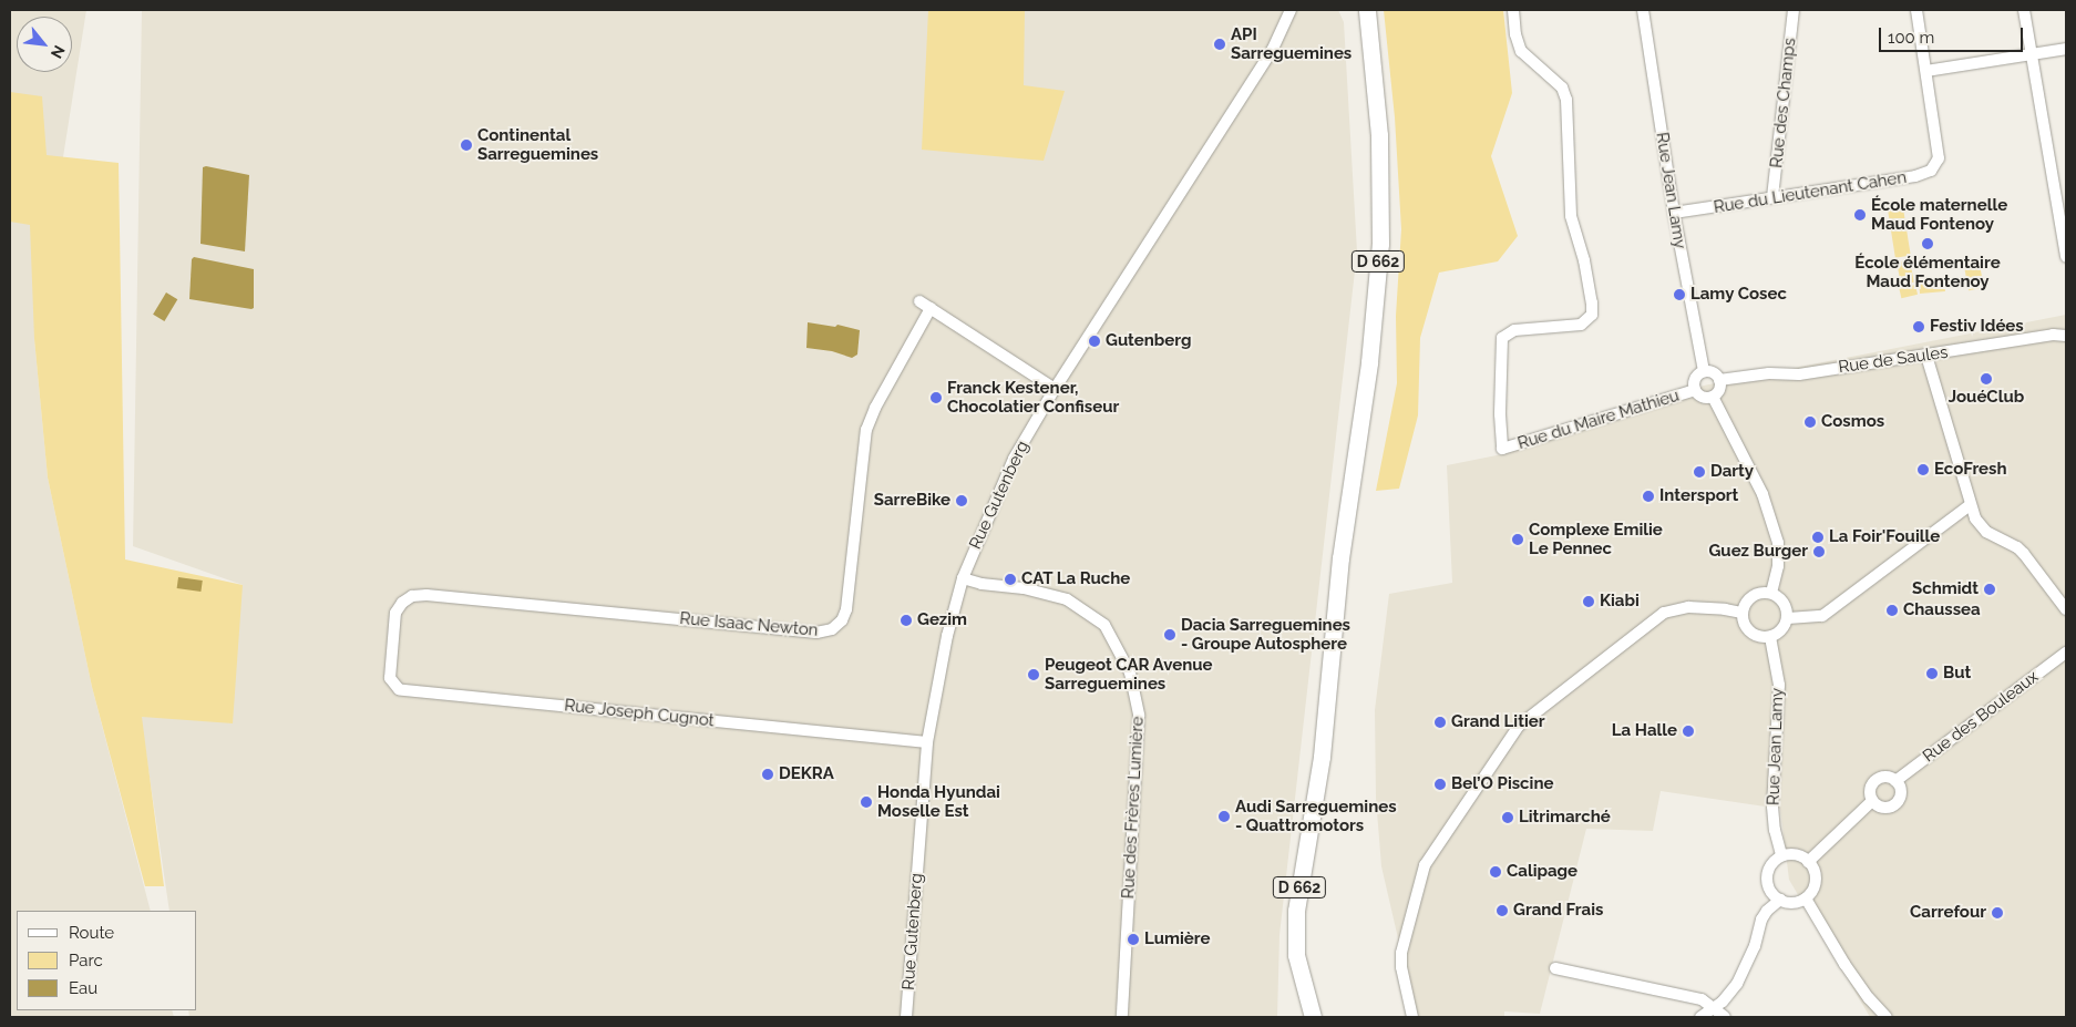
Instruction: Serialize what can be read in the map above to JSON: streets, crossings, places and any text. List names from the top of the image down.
{
  "streets": {
    "main road": ["D 662"],
    "street": [
      "Rue des Champs",
      "Rue Jean Lamy",
      "Rue du Lieutenant Cahen",
      "Rue de Saules",
      "Rue du Maire Mathieu",
      "Rue Gutenberg",
      "Rue Isaac Newton",
      "Rue Joseph Cugnot",
      "Rue des Bouleaux",
      "Rue des Frères Lumière"
    ]
  },
  "crossings": [
    ["Rue des Champs", "Rue du Lieutenant Cahen"],
    ["Rue Jean Lamy", "Rue du Lieutenant Cahen"],
    ["Rue Jean Lamy", "Rue de Saules"],
    ["Rue Jean Lamy", "Rue du Maire Mathieu"],
    ["Rue Jean Lamy", "Rue des Bouleaux"],
    ["Rue de Saules", "Rue du Maire Mathieu"],
    ["Rue Gutenberg", "Rue Joseph Cugnot"],
    ["Rue Gutenberg", "Rue des Frères Lumière"],
    ["Rue Isaac Newton", "Rue Joseph Cugnot"]
  ],
  "places": [
    "API Sarreguemines",
    "Continental Sarreguemines",
    "École maternelle Maud Fontenoy",
    "École élémentaire Maud Fontenoy",
    "Lamy Cosec",
    "Festiv Idées",
    "Gutenberg",
    "JouéClub",
    "Franck Kestener, Chocolatier Confiseur",
    "Cosmos",
    "EcoFresh",
    "Darty",
    "Intersport",
    "SarreBike",
    "La Foir'Fouille",
    "Complexe Emilie Le Pennec",
    "Guez Burger",
    "CAT La Ruche",
    "Schmidt",
    "Kiabi",
    "Chaussea",
    "Gezim",
    "Dacia Sarreguemines - Groupe Autosphere",
    "But",
    "Peugeot CAR Avenue Sarreguemines",
    "Grand Litier",
    "La Halle",
    "DEKRA",
    "Bel’O Piscine",
    "Honda Hyundai Moselle Est",
    "Audi Sarreguemines - Quattromotors",
    "Litrimarché",
    "Calipage",
    "Grand Frais",
    "Carrefour",
    "Lumière"
  ],
  "legend": ["Route", "Parc", "Eau"],
  "scale_bar": "100 m",
  "north": "bottom right"
}
